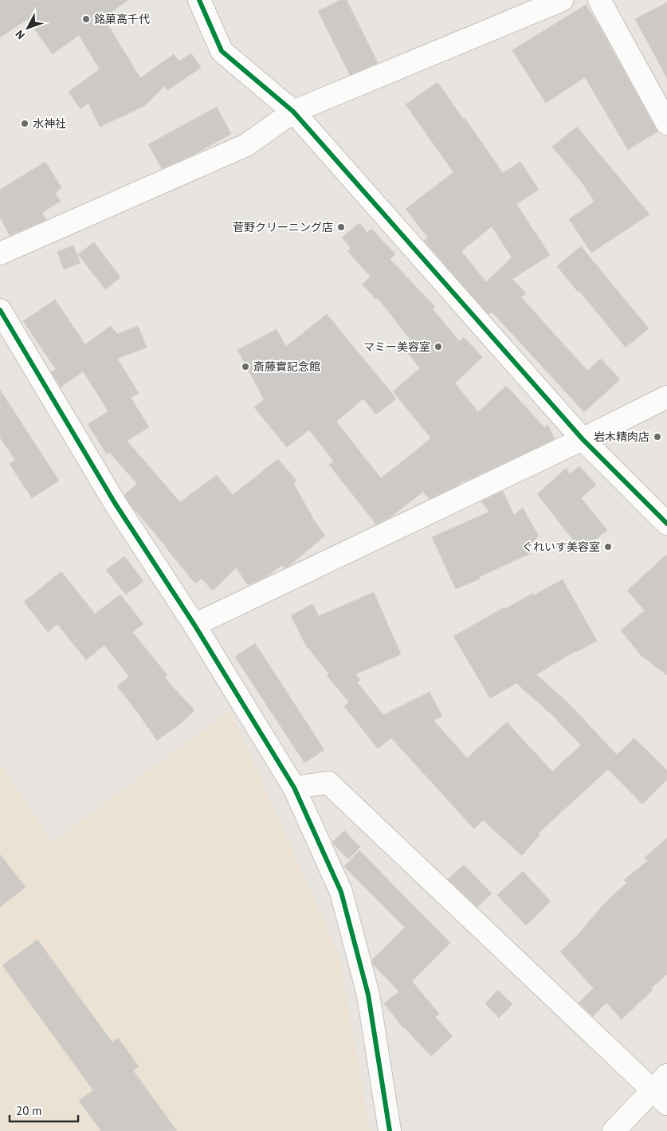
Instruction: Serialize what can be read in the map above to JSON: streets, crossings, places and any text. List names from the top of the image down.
{
  "places": [
    "銘菓高千代",
    "水神社",
    "菅野クリーニング店",
    "マミー美容室",
    "斎藤實記念館",
    "岩木精肉店",
    "ぐれいす美容室"
  ],
  "scale_bar": "20 m",
  "north": "bottom left"
}
